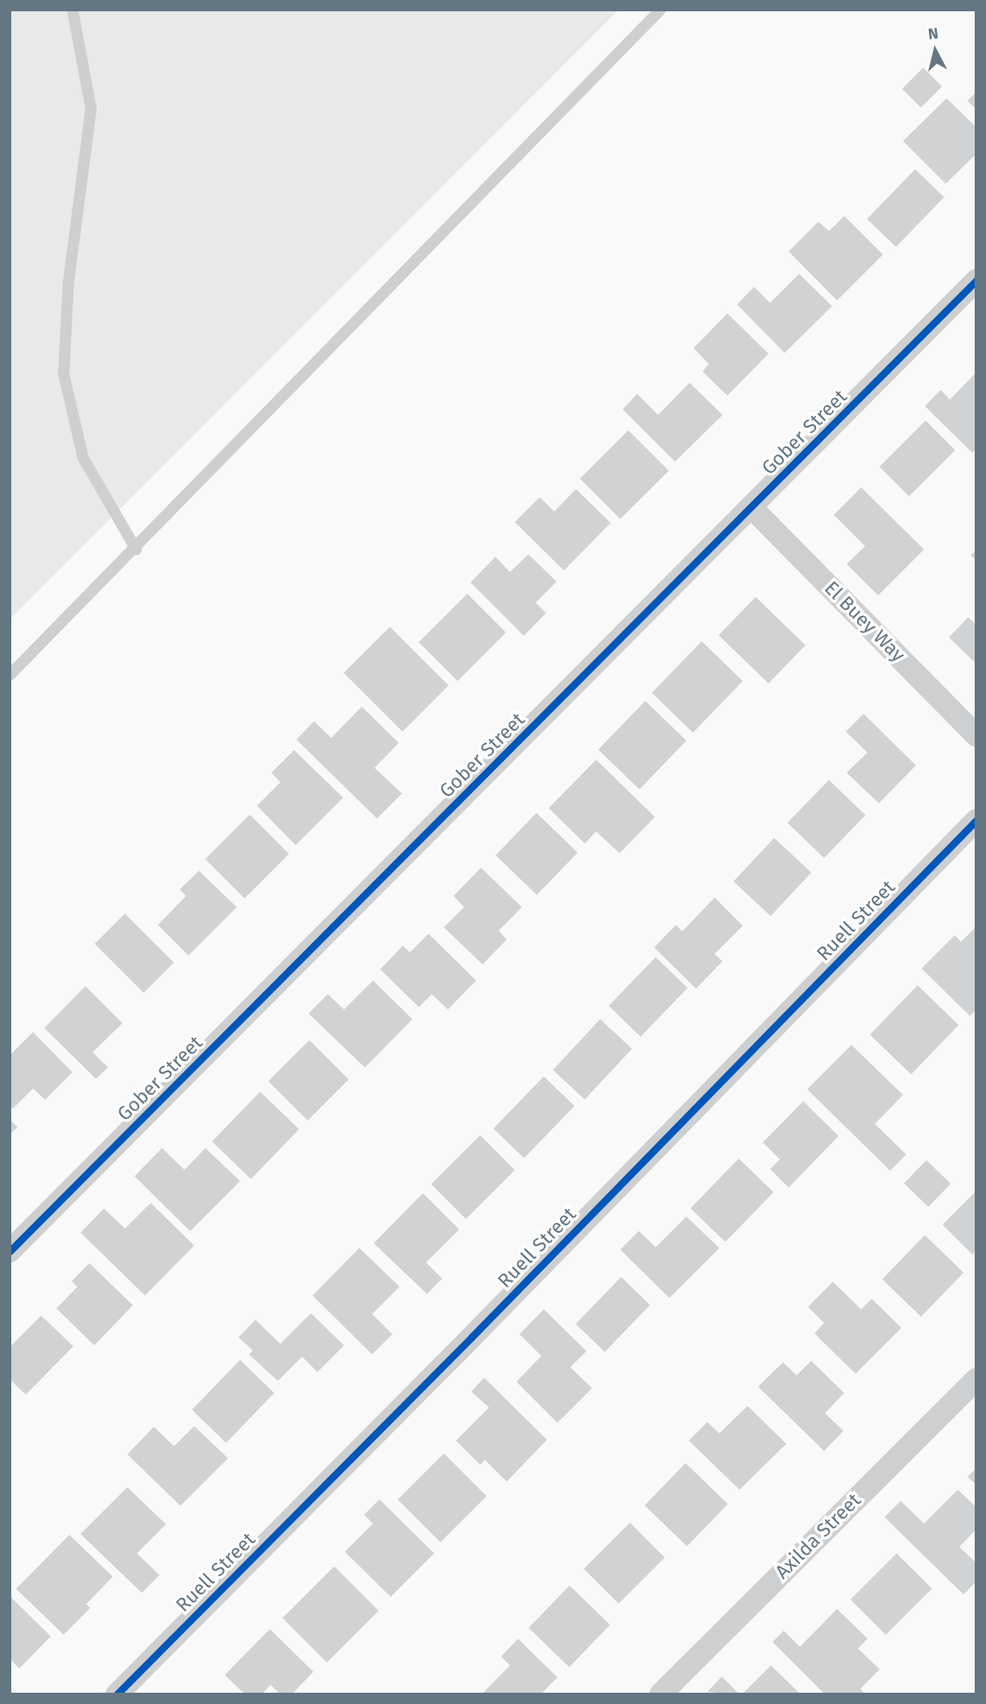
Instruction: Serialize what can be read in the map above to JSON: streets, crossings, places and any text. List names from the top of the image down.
{
  "streets": {
    "street": [
      "Gober Street",
      "El Buey Way",
      "Ruell Street",
      "Axilda Street"
    ]
  },
  "crossings": [
    ["Gober Street", "El Buey Way"]
  ],
  "north": "top"
}
